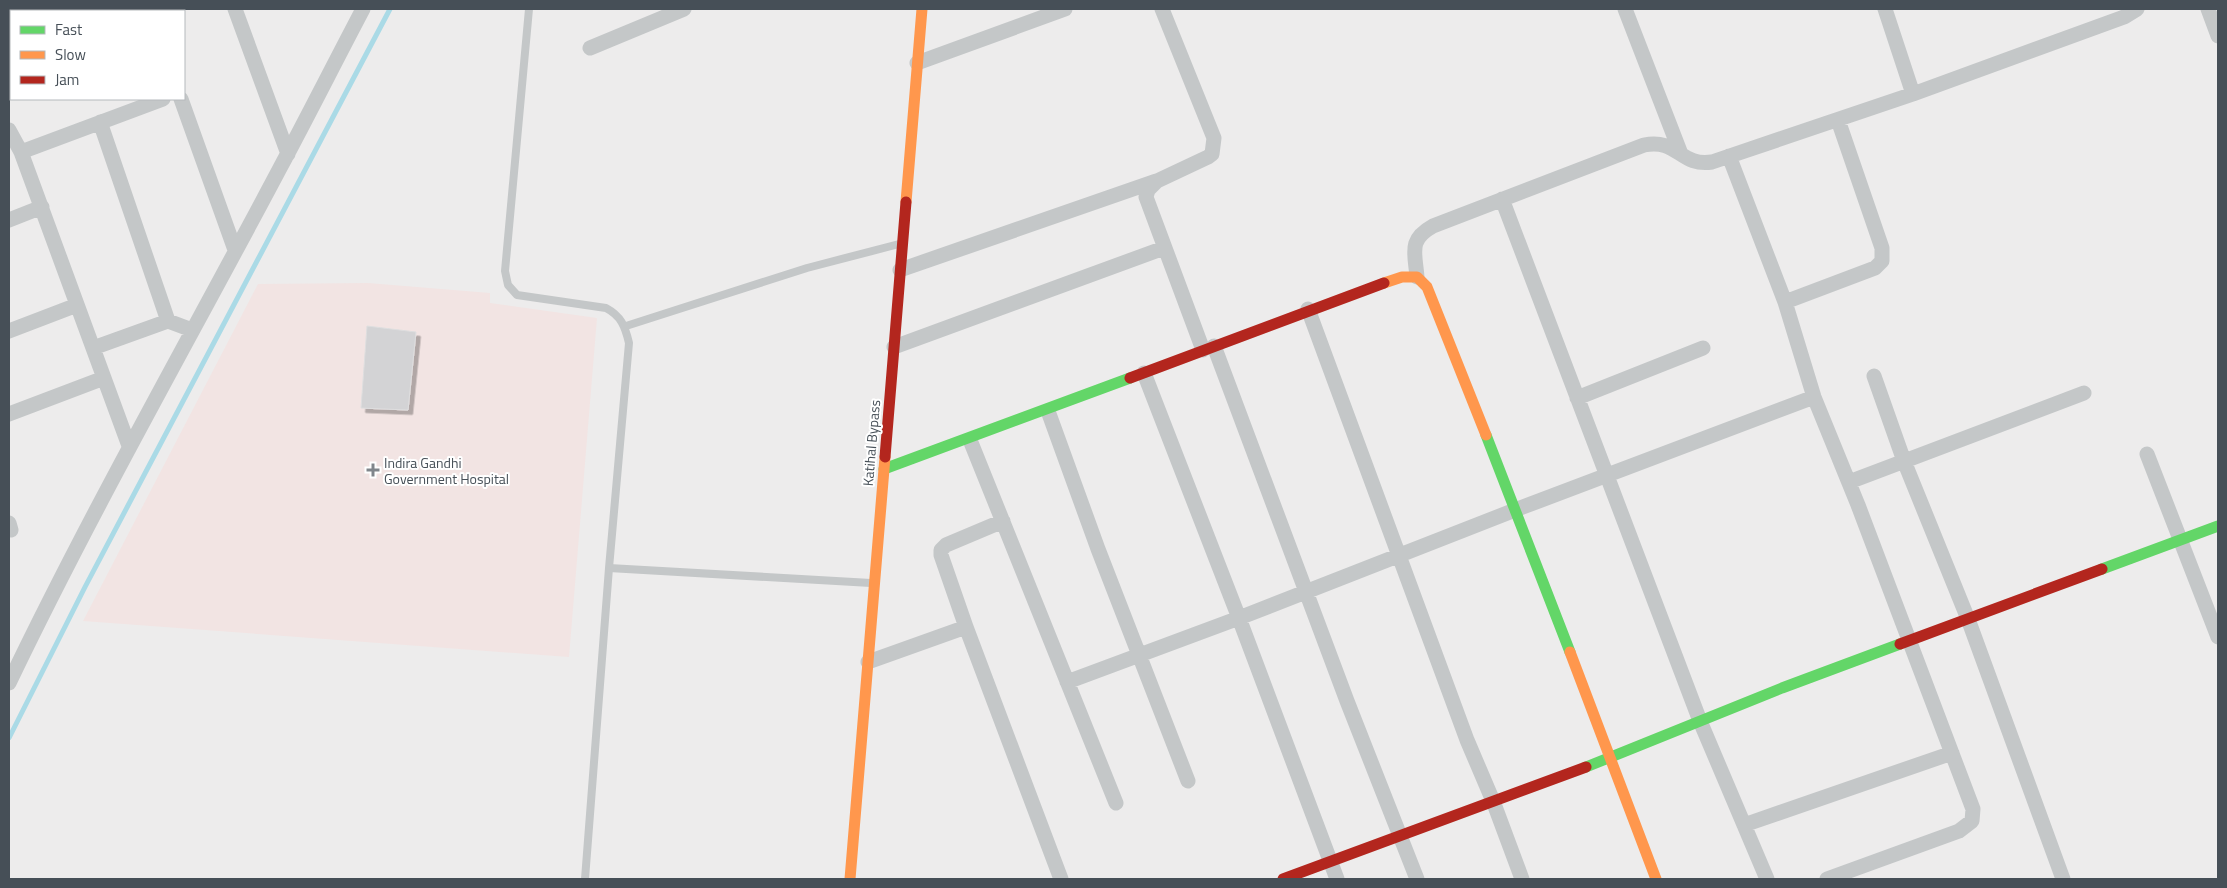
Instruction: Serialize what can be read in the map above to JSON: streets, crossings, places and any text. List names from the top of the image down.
{
  "streets": {
    "street": ["Katihal Bypass"]
  },
  "places": {
    "health": ["Indira Gandhi Government Hospital"]
  },
  "legend": ["Fast", "Slow", "Jam"]
}
